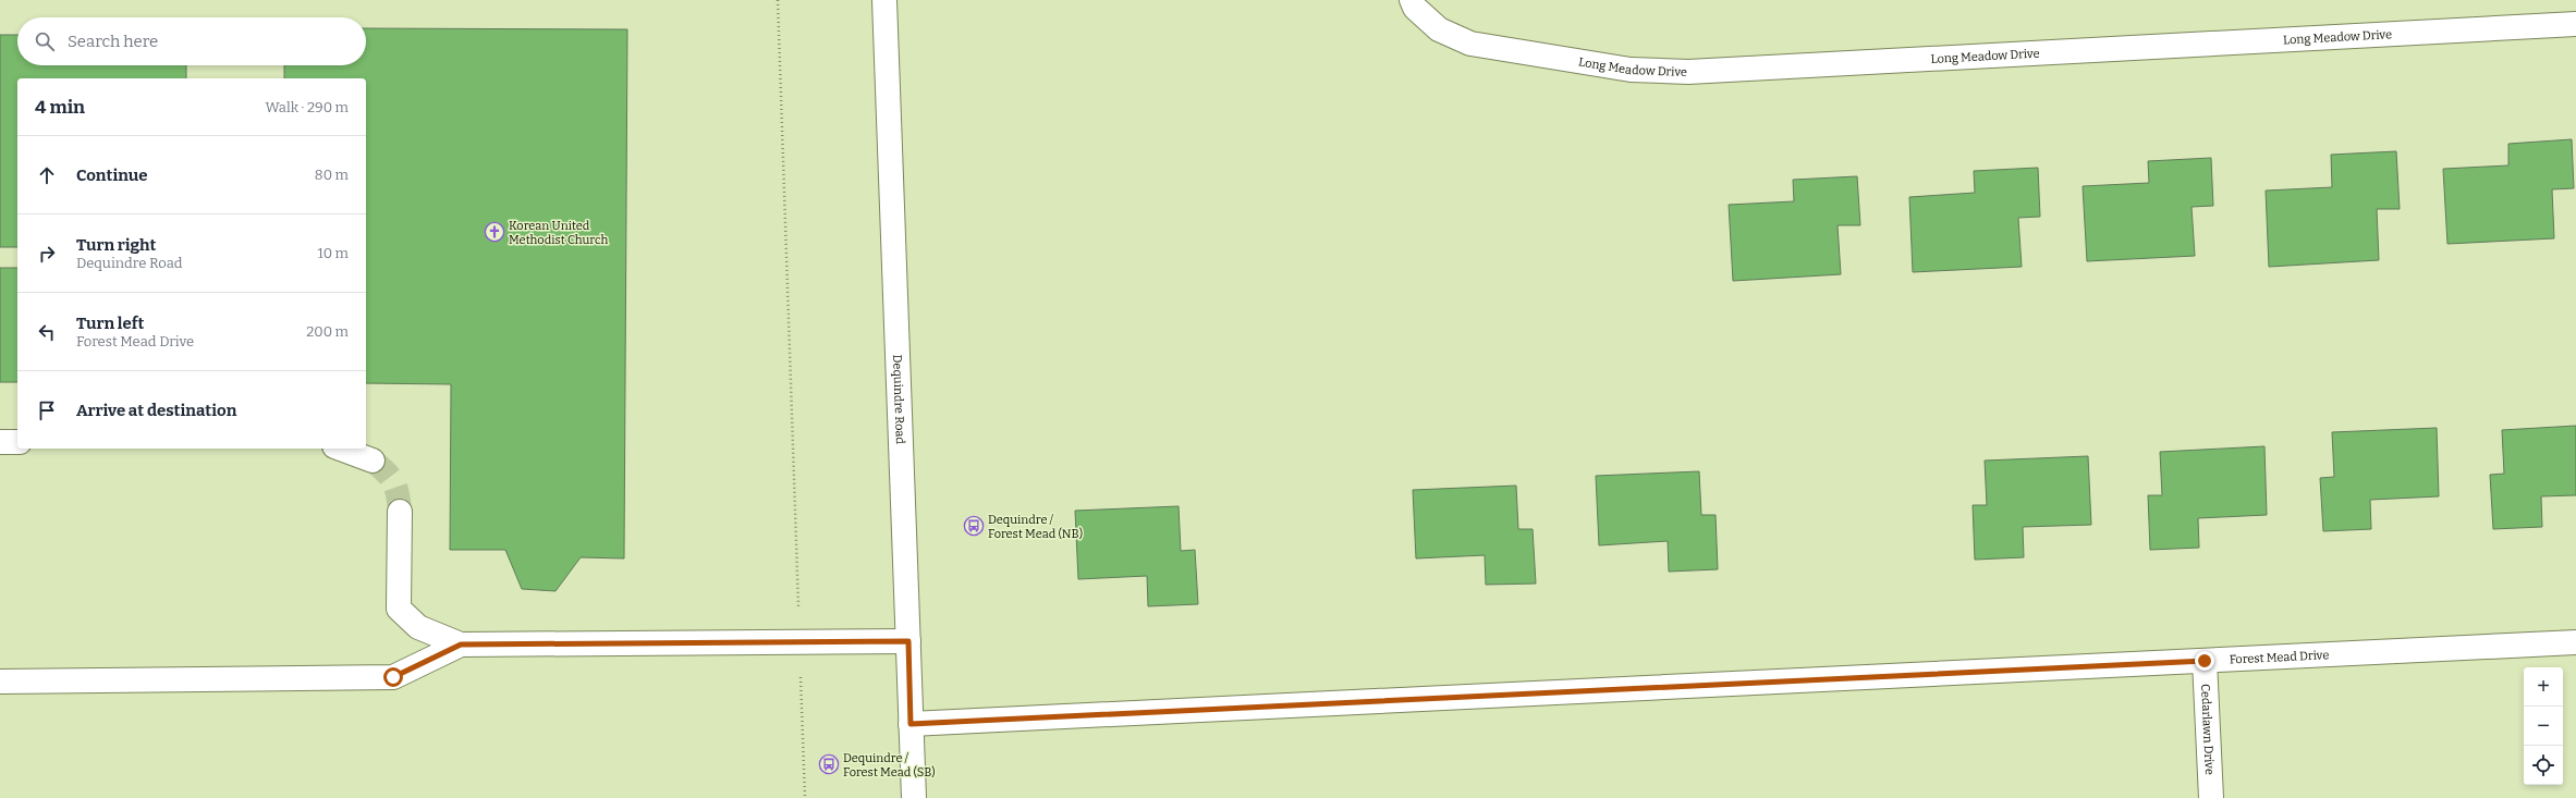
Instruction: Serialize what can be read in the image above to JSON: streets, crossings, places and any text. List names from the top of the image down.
{
  "streets": {
    "street": [
      "Long Meadow Drive",
      "Dequindre Road",
      "Forest Mead Drive",
      "Cedarlawn Drive"
    ]
  },
  "crossings": [
    ["Dequindre Road", "Forest Mead Drive"],
    ["Forest Mead Drive", "Cedarlawn Drive"]
  ],
  "places": {
    "church": ["Korean United Methodist Church"],
    "bus stop": ["Dequindre / Forest Mead (NB)", "Dequindre / Forest Mead (SB)"]
  },
  "page": {
    "search": "Search here",
    "heading": ["4 min", "Walk · 290 m"],
    "list": [
      ["Continue", "80 m"],
      ["Turn right", "Dequindre Road", "10 m"],
      ["Turn left", "Forest Mead Drive", "200 m"],
      "Arrive at destination"
    ],
    "map_buttons": ["+", "−"]
  }
}
